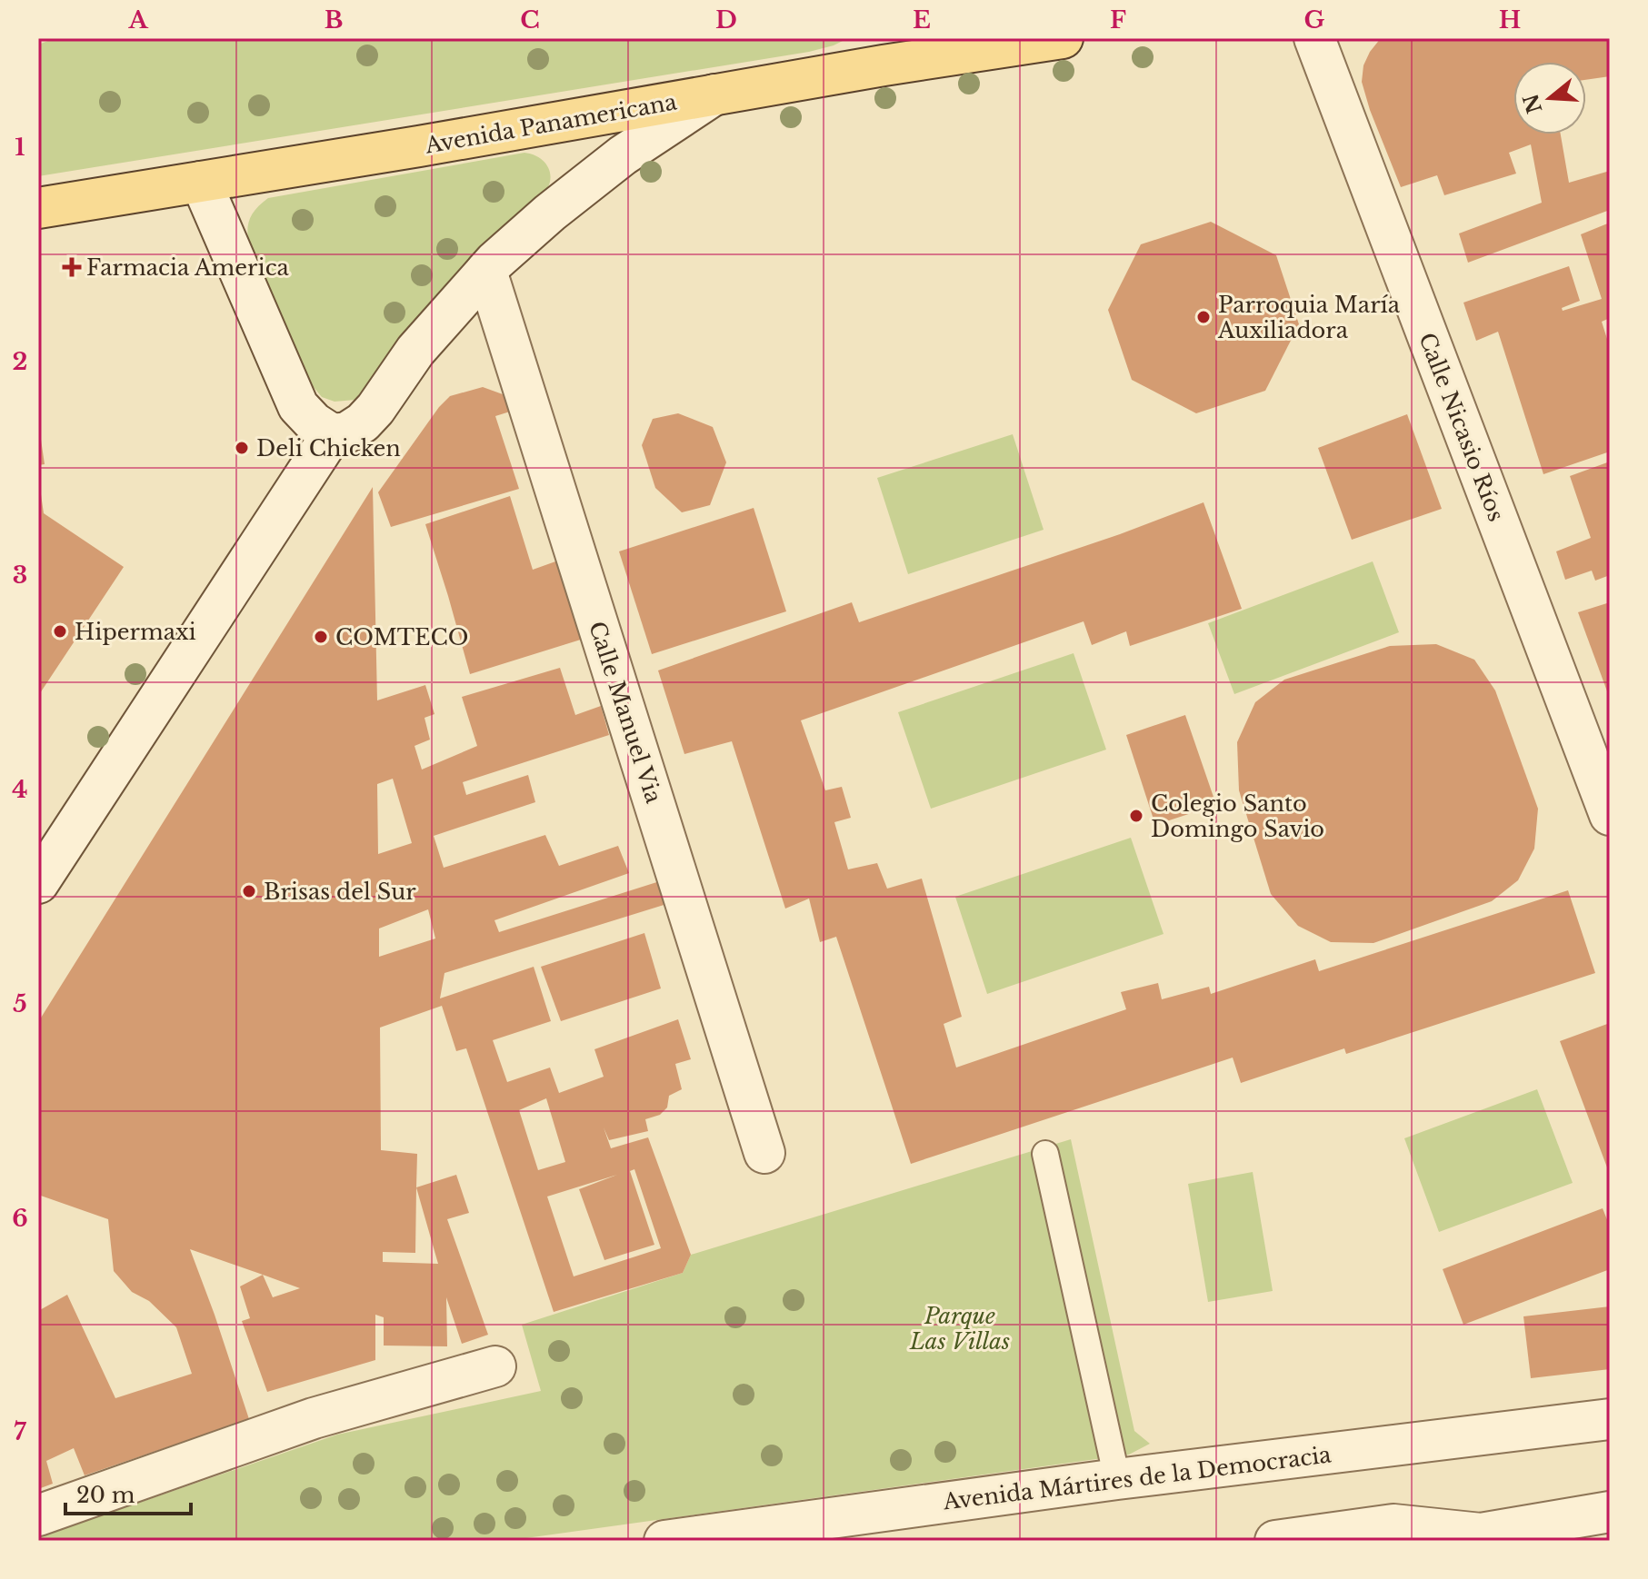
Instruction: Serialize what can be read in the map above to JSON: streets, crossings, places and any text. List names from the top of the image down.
{
  "streets": {
    "main road": ["Avenida Panamericana"],
    "street": ["Calle Nicasio Ríos", "Calle Manuel Via", "Avenida Mártires de la Democracia"]
  },
  "parks": ["Parque Las Villas"],
  "places": {
    "health": ["Farmacia America"],
    "other": [
      "Parroquia María Auxiliadora",
      "Deli Chicken",
      "Hipermaxi",
      "COMTECO",
      "Colegio Santo Domingo Savio",
      "Brisas del Sur"
    ]
  },
  "scale_bar": "20 m",
  "north": "left",
  "grid": {
    "columns": [
      "A",
      "B",
      "C",
      "D",
      "E",
      "F",
      "G",
      "H"
    ],
    "rows": [
      "1",
      "2",
      "3",
      "4",
      "5",
      "6",
      "7"
    ]
  }
}
